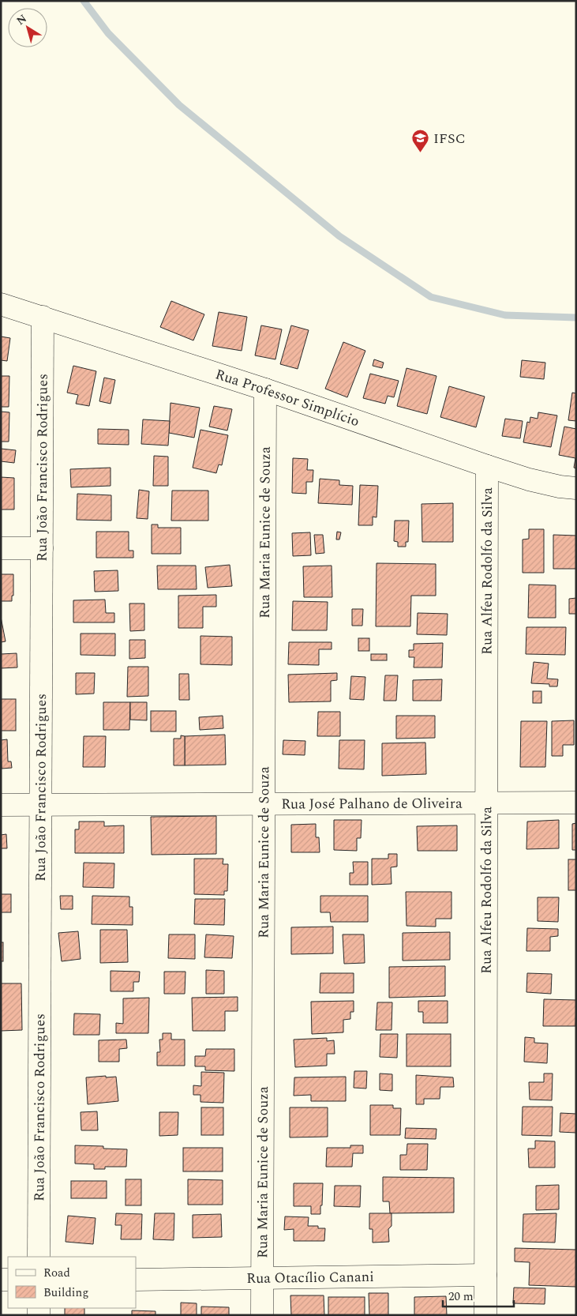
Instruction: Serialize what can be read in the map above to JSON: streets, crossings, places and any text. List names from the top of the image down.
{
  "streets": {
    "street": [
      "Rua Professor Simplício",
      "Rua João Francisco Rodrigues",
      "Rua Maria Eunice de Souza",
      "Rua Alfeu Rodolfo da Silva",
      "Rua José Palhano de Oliveira",
      "Rua Otacílio Canani"
    ]
  },
  "crossings": [
    ["Rua Professor Simplício", "Rua João Francisco Rodrigues"],
    ["Rua Professor Simplício", "Rua Maria Eunice de Souza"],
    ["Rua Professor Simplício", "Rua Alfeu Rodolfo da Silva"],
    ["Rua João Francisco Rodrigues", "Rua José Palhano de Oliveira"],
    ["Rua Maria Eunice de Souza", "Rua José Palhano de Oliveira"],
    ["Rua Maria Eunice de Souza", "Rua Otacílio Canani"],
    ["Rua Alfeu Rodolfo da Silva", "Rua José Palhano de Oliveira"],
    ["Rua Alfeu Rodolfo da Silva", "Rua Otacílio Canani"]
  ],
  "places": {
    "school or university": ["IFSC"]
  },
  "legend": ["Road", "Building"],
  "scale_bar": "20 m",
  "north": "top left"
}
